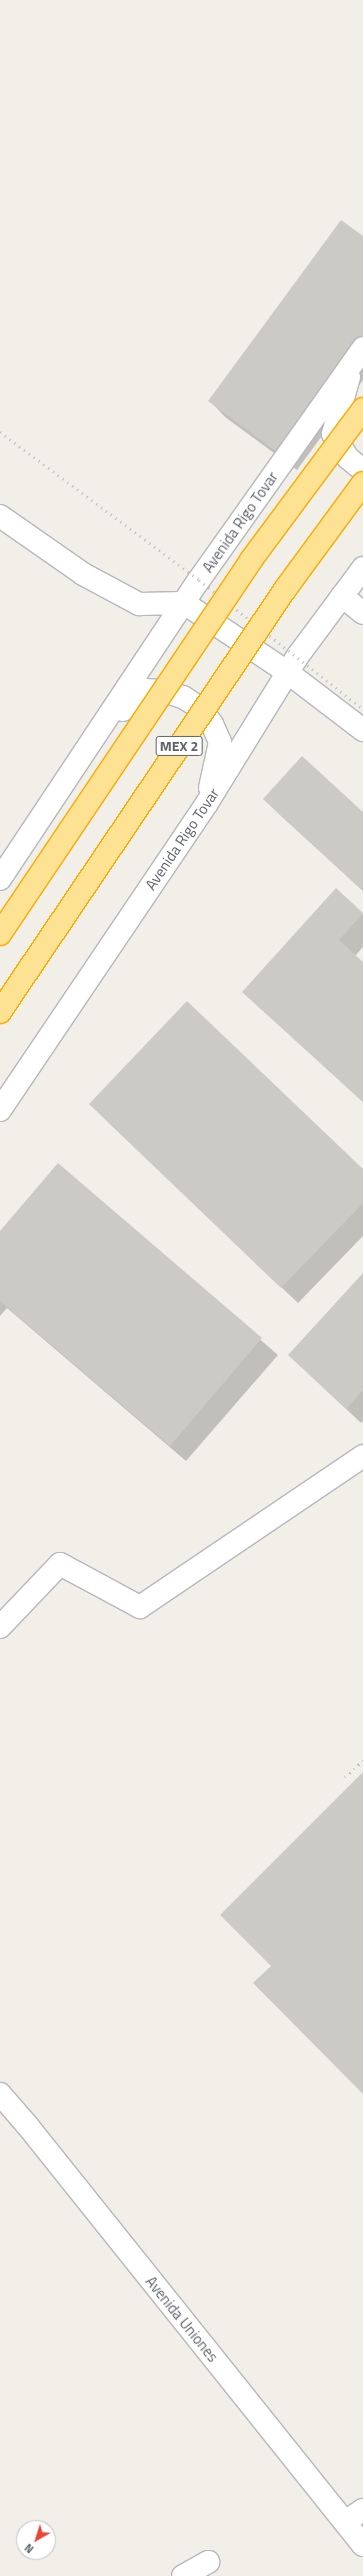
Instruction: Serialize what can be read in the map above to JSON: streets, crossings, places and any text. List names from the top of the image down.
{
  "streets": {
    "highway": ["Avenida Rigo Tovar", "MEX 2"],
    "street": ["Avenida Uniones"]
  },
  "north": "bottom left"
}
